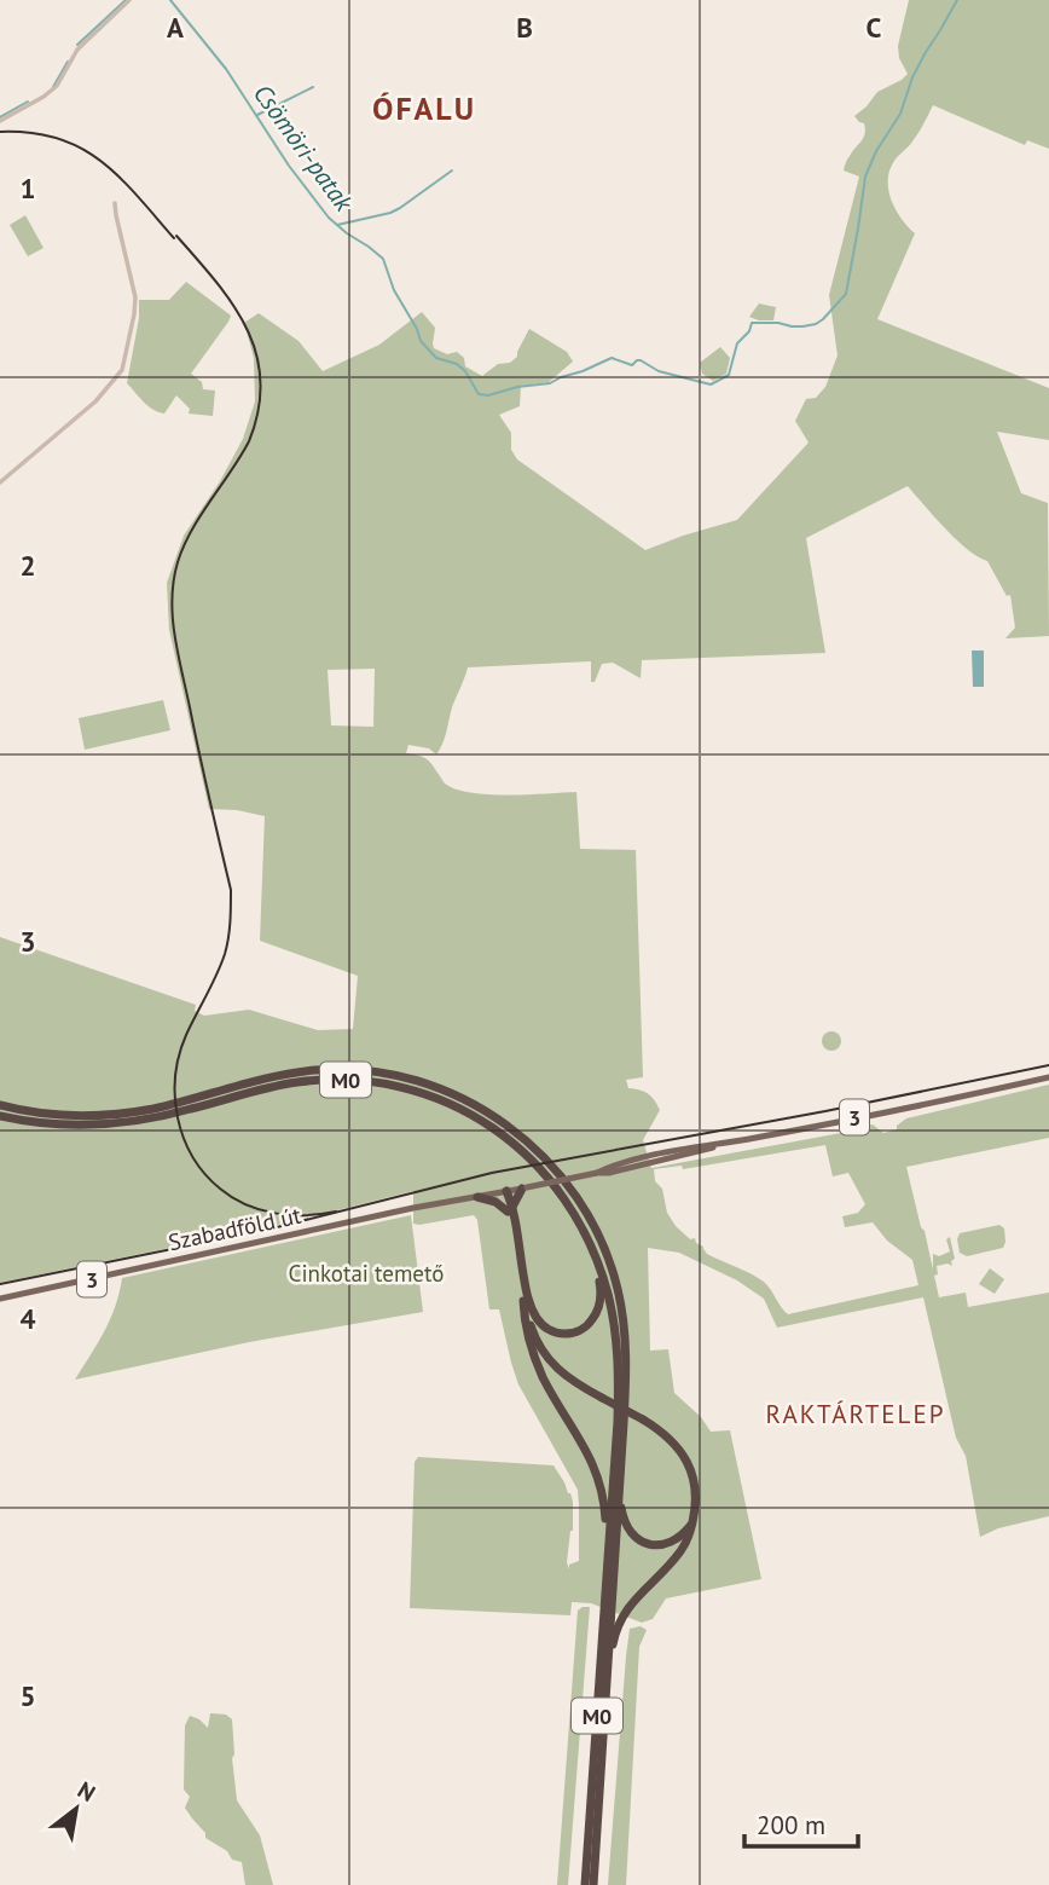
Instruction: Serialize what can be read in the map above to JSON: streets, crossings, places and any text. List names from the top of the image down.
{
  "streets": {
    "highway": ["M0"],
    "main road": ["3", "Szabadföld út"]
  },
  "crossings": [
    ["3", "Szabadföld út"]
  ],
  "districts": ["ÓFALU", "RAKTÁRTELEP"],
  "water": ["Csömöri-patak"],
  "parks": ["Cinkotai temető"],
  "scale_bar": "200 m",
  "north": "top right",
  "grid": {
    "columns": ["A", "B", "C"],
    "rows": [
      "1",
      "2",
      "3",
      "4",
      "5"
    ]
  }
}
